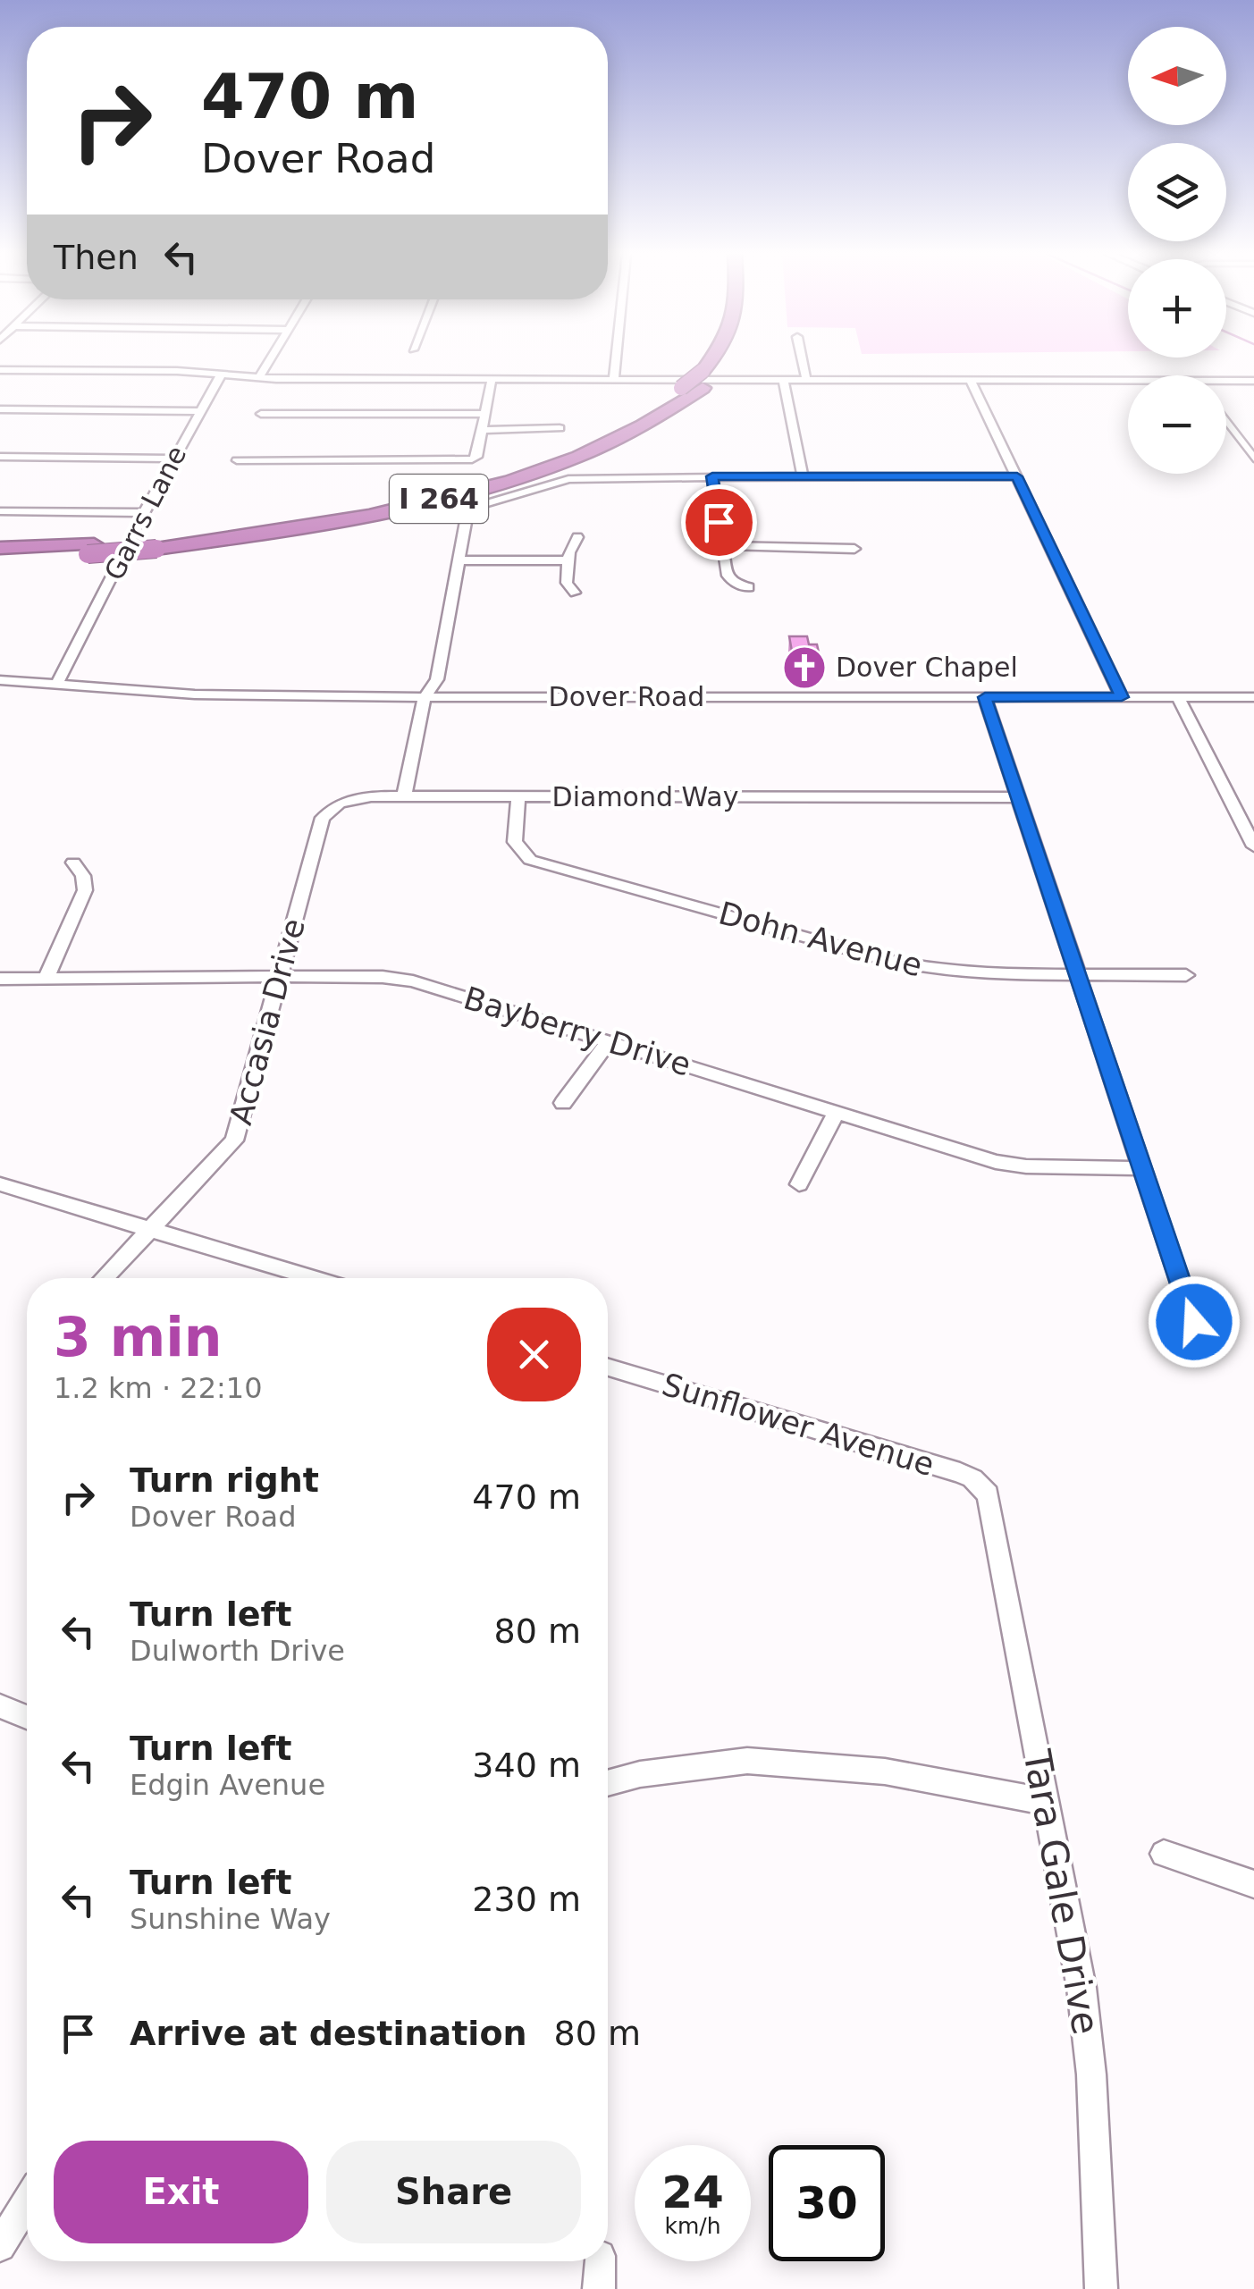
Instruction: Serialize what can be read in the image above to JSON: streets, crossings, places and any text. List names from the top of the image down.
{
  "streets": {
    "highway": ["I 264"],
    "street": [
      "Garrs Lane",
      "Dover Road",
      "Diamond Way",
      "Dohn Avenue",
      "Accasia Drive",
      "Bayberry Drive",
      "Sunflower Avenue",
      "Tara Gale Drive"
    ]
  },
  "crossings": [
    ["Garrs Lane", "Dover Road"],
    ["Diamond Way", "Dohn Avenue"],
    ["Diamond Way", "Accasia Drive"],
    ["Accasia Drive", "Bayberry Drive"],
    ["Sunflower Avenue", "Tara Gale Drive"]
  ],
  "places": {
    "church": ["Dover Chapel"]
  },
  "north": "left",
  "page": {
    "map_buttons": ["+", "−"],
    "turn": ["470 m", "Dover Road"],
    "then": "Then",
    "heading": ["3 min", "1.2 km · 22:10"],
    "list": [
      {
        "name": "Turn right",
        "note": "Dover Road",
        "value": "470 m"
      },
      {
        "name": "Turn left",
        "note": "Dulworth Drive",
        "value": "80 m"
      },
      {
        "name": "Turn left",
        "note": "Edgin Avenue",
        "value": "340 m"
      },
      {
        "name": "Turn left",
        "note": "Sunshine Way",
        "value": "230 m"
      },
      {
        "name": "Arrive at destination",
        "value": "80 m"
      }
    ],
    "buttons": ["Exit", "Share"],
    "speed": "24 km/h",
    "limit": "30"
  }
}
